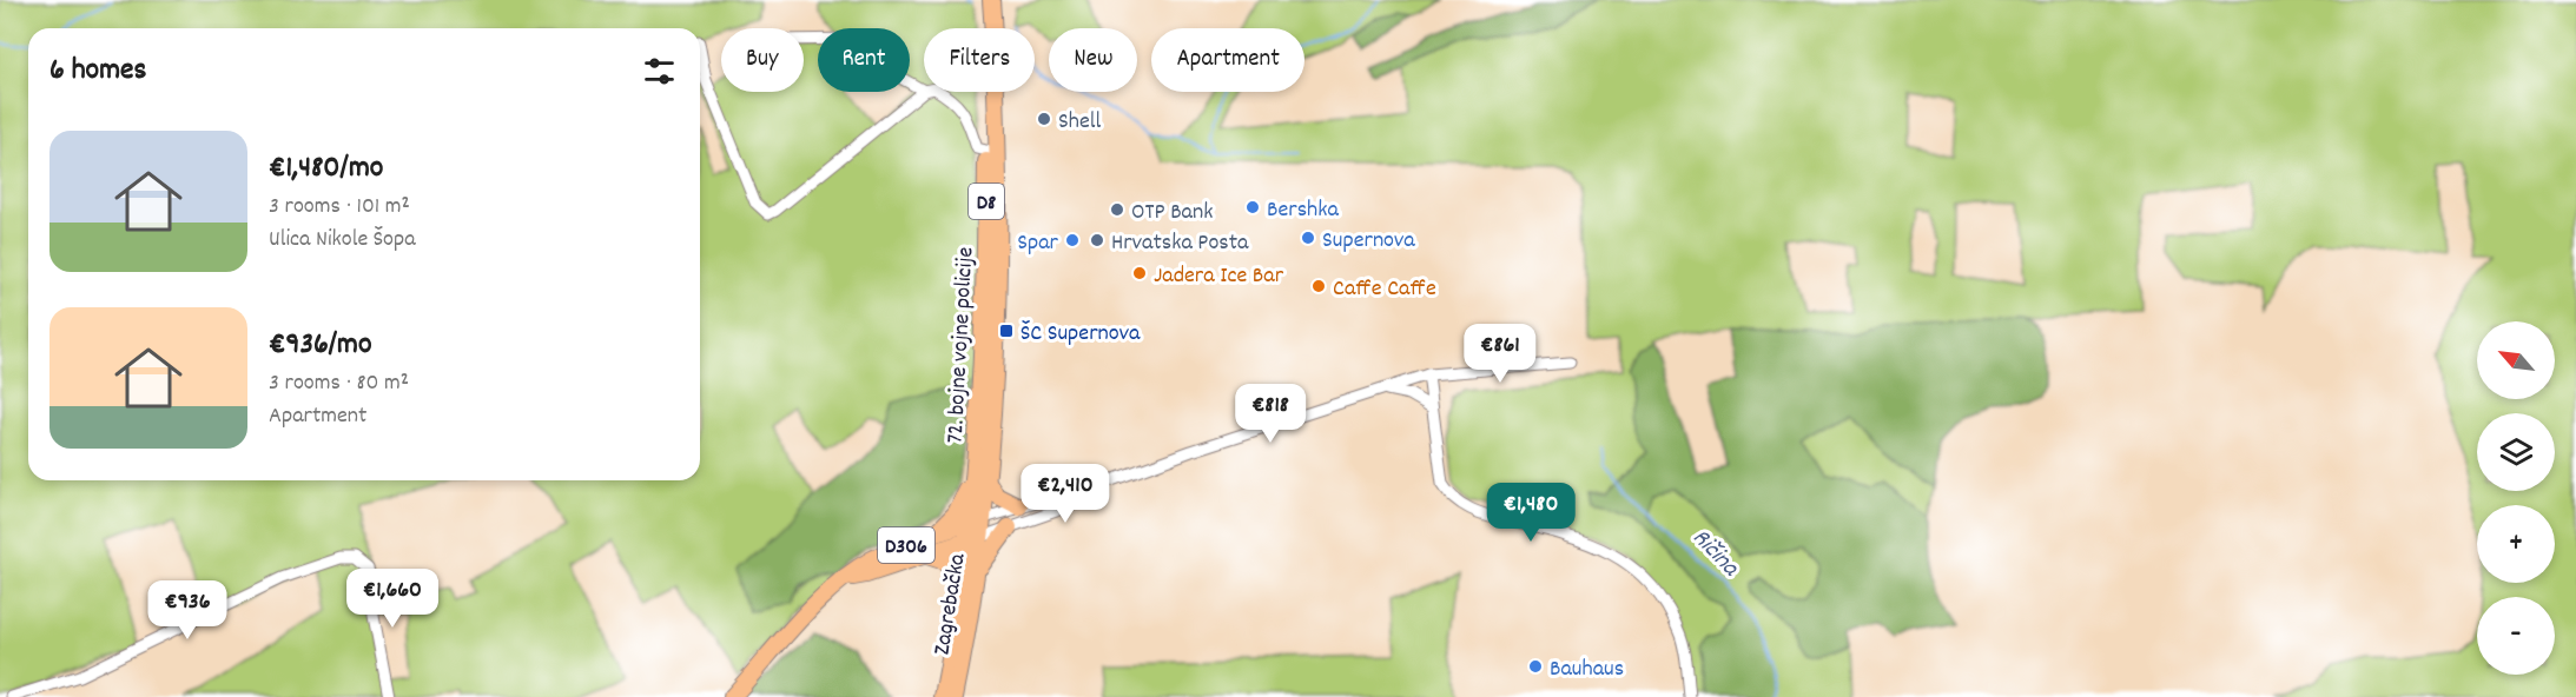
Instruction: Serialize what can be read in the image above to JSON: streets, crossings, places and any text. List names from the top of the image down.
{
  "streets": {
    "main road": [
      "D8",
      "72. bojne vojne policije",
      "D306",
      "Zagrebačka"
    ]
  },
  "crossings": [
    ["72. bojne vojne policije", "D306"],
    ["72. bojne vojne policije", "Zagrebačka"],
    ["D306", "Zagrebačka"]
  ],
  "water": ["Ričina"],
  "places": {
    "other": [
      "Shell",
      "Bershka",
      "OTP Bank",
      "Supernova",
      "Spar",
      "Hrvatska Posta",
      "Jadera Ice Bar",
      "Caffe Caffe",
      "Bauhaus"
    ],
    "transit": ["ŠC Supernova"]
  },
  "north": "top left",
  "page": {
    "chip": [
      "Buy",
      "Rent",
      "Filters",
      "New",
      "Apartment"
    ],
    "heading": "6 homes",
    "list": [
      {
        "name": "€1,480/mo",
        "note": "3 rooms · 101 m² · Ulica Nikole Šopa"
      },
      {
        "name": "€936/mo",
        "note": "3 rooms · 80 m² · Apartment"
      }
    ],
    "map_buttons": ["+", "−"],
    "price": [
      "€861",
      "€818",
      "€2,410",
      "€1,480",
      "€1,660",
      "€936"
    ]
  }
}
